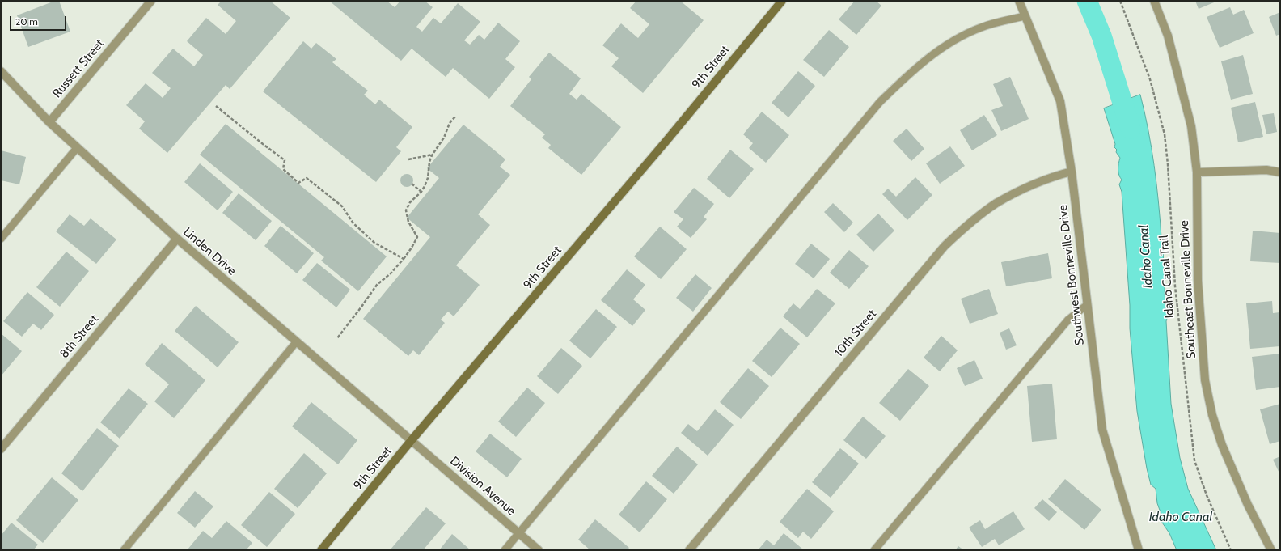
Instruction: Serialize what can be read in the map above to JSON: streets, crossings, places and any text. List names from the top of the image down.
{
  "streets": {
    "street": [
      "9th Street",
      "Russett Street",
      "Linden Drive",
      "Southwest Bonneville Drive",
      "Southeast Bonneville Drive",
      "10th Street",
      "8th Street",
      "Division Avenue"
    ],
    "path": ["Idaho Canal Trail"]
  },
  "crossings": [
    ["9th Street", "Linden Drive"],
    ["9th Street", "Division Avenue"],
    ["Russett Street", "Linden Drive"],
    ["Linden Drive", "8th Street"],
    ["Linden Drive", "Division Avenue"],
    ["Southwest Bonneville Drive", "10th Street"]
  ],
  "water": ["Idaho Canal"],
  "scale_bar": "20 m"
}
